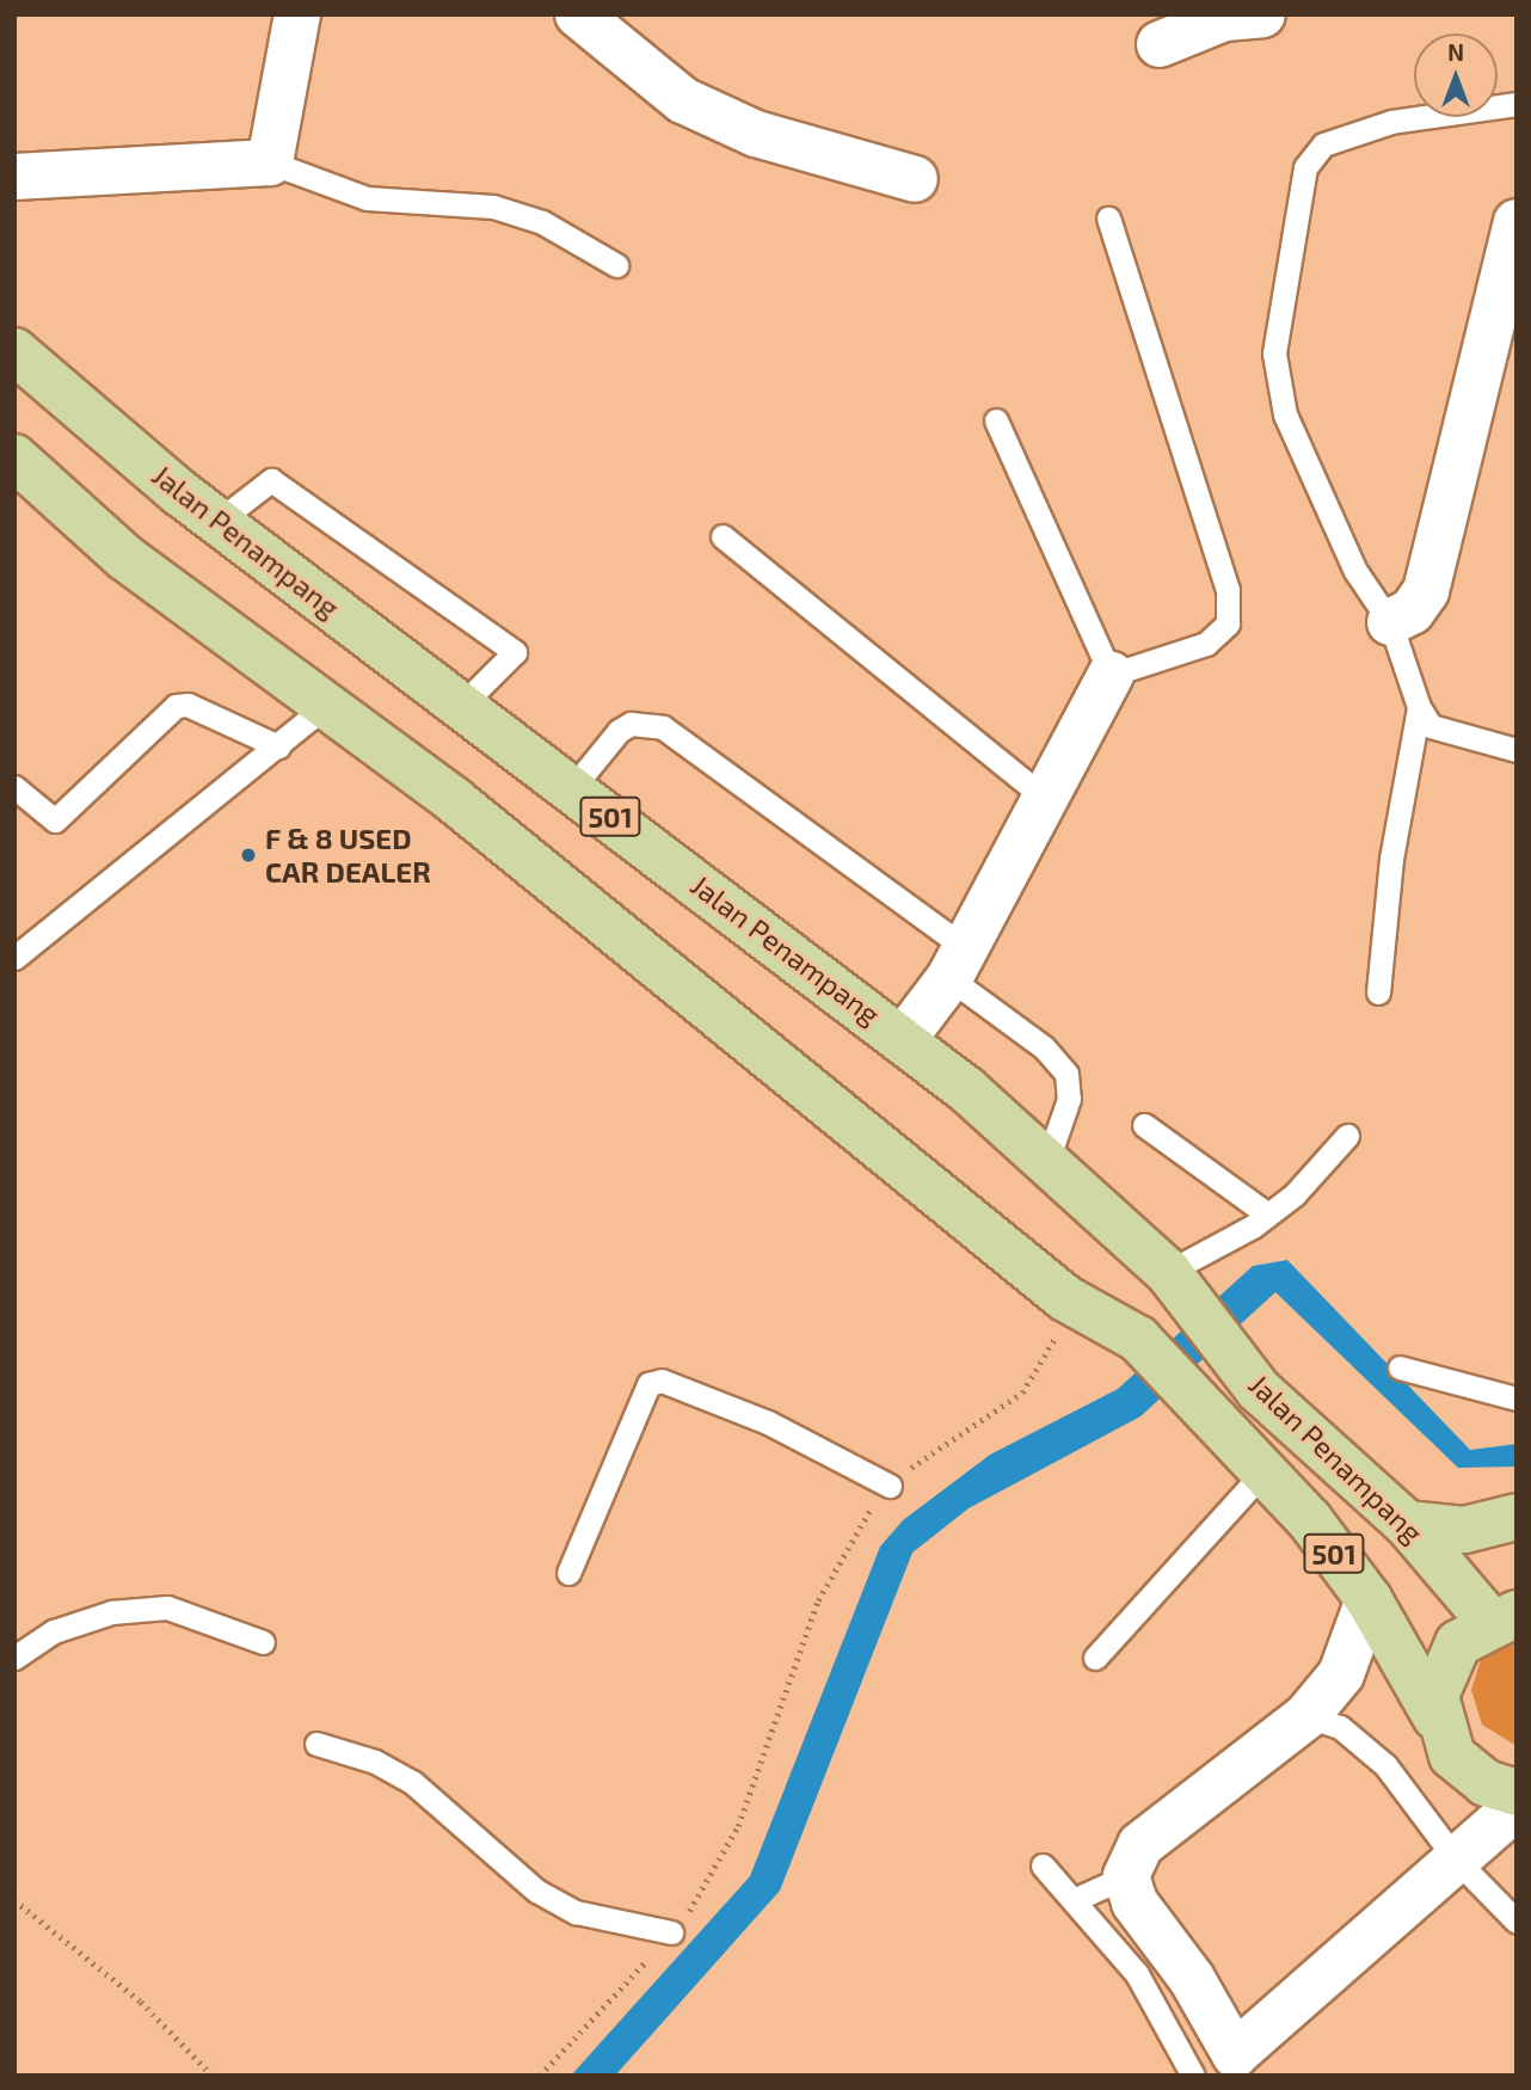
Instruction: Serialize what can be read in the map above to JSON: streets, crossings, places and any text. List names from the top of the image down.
{
  "streets": {
    "main road": ["Jalan Penampang", "501"]
  },
  "places": ["F & 8 USED CAR DEALER"],
  "north": "top"
}
